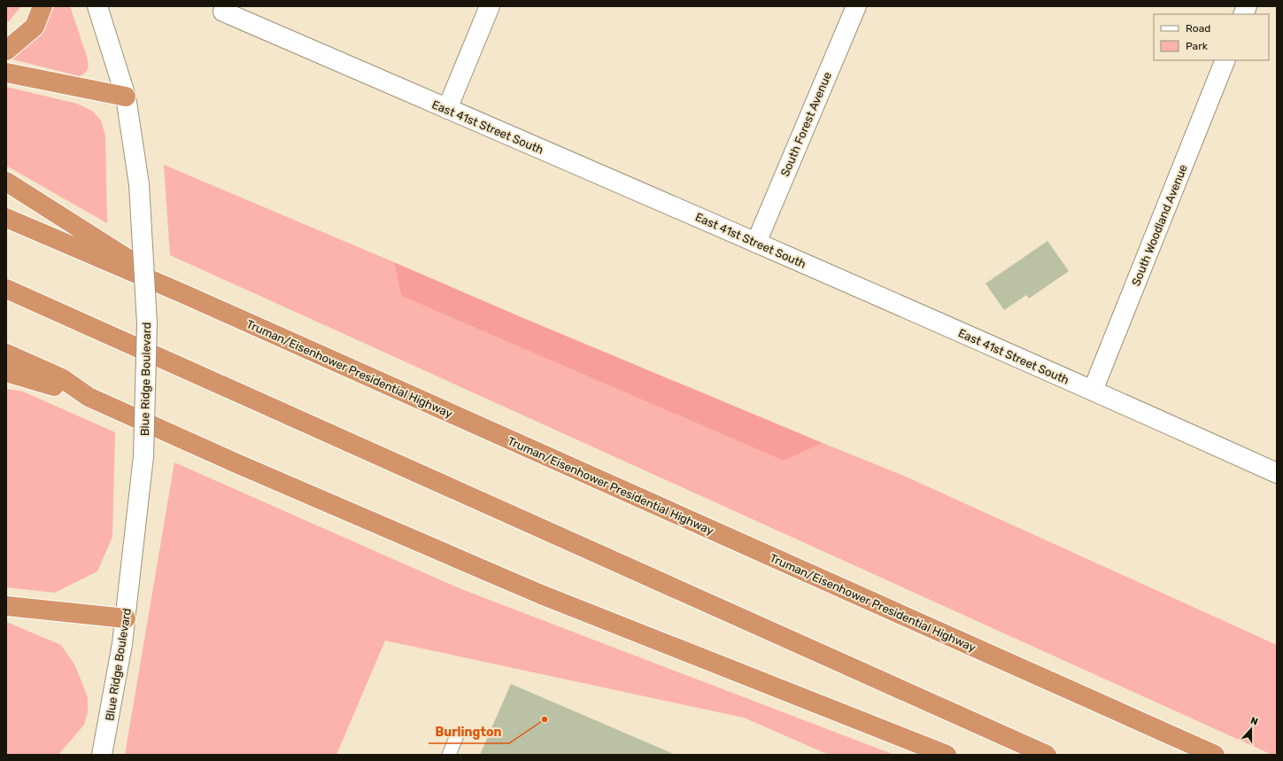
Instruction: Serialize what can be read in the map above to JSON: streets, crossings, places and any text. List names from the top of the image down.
{
  "streets": {
    "highway": ["Truman/Eisenhower Presidential Highway"],
    "street": [
      "South Forest Avenue",
      "East 41st Street South",
      "South Woodland Avenue",
      "Blue Ridge Boulevard"
    ]
  },
  "crossings": [
    ["South Forest Avenue", "East 41st Street South"],
    ["East 41st Street South", "South Woodland Avenue"]
  ],
  "places": ["Burlington"],
  "legend": ["Road", "Park"],
  "north": "top"
}
